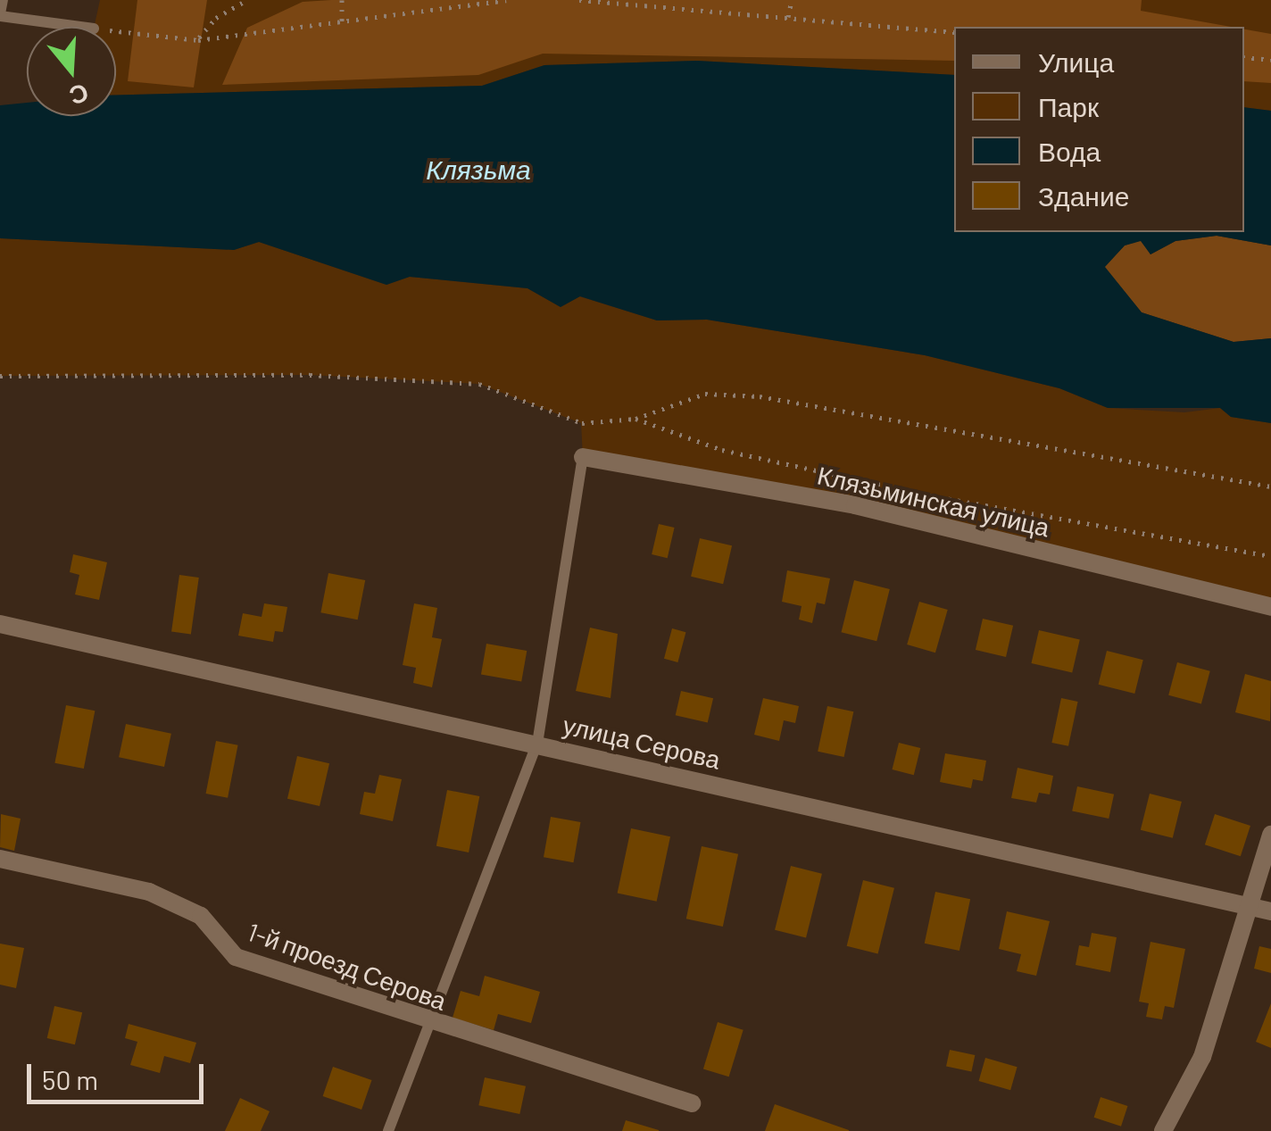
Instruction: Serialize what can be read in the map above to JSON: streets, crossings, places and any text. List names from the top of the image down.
{
  "streets": {
    "street": ["Клязьминская улица", "улица Серова", "1-й проезд Серова"]
  },
  "water": ["Клязьма"],
  "legend": [
    "Улица",
    "Парк",
    "Вода",
    "Здание"
  ],
  "scale_bar": "50 m",
  "north": "bottom"
}
